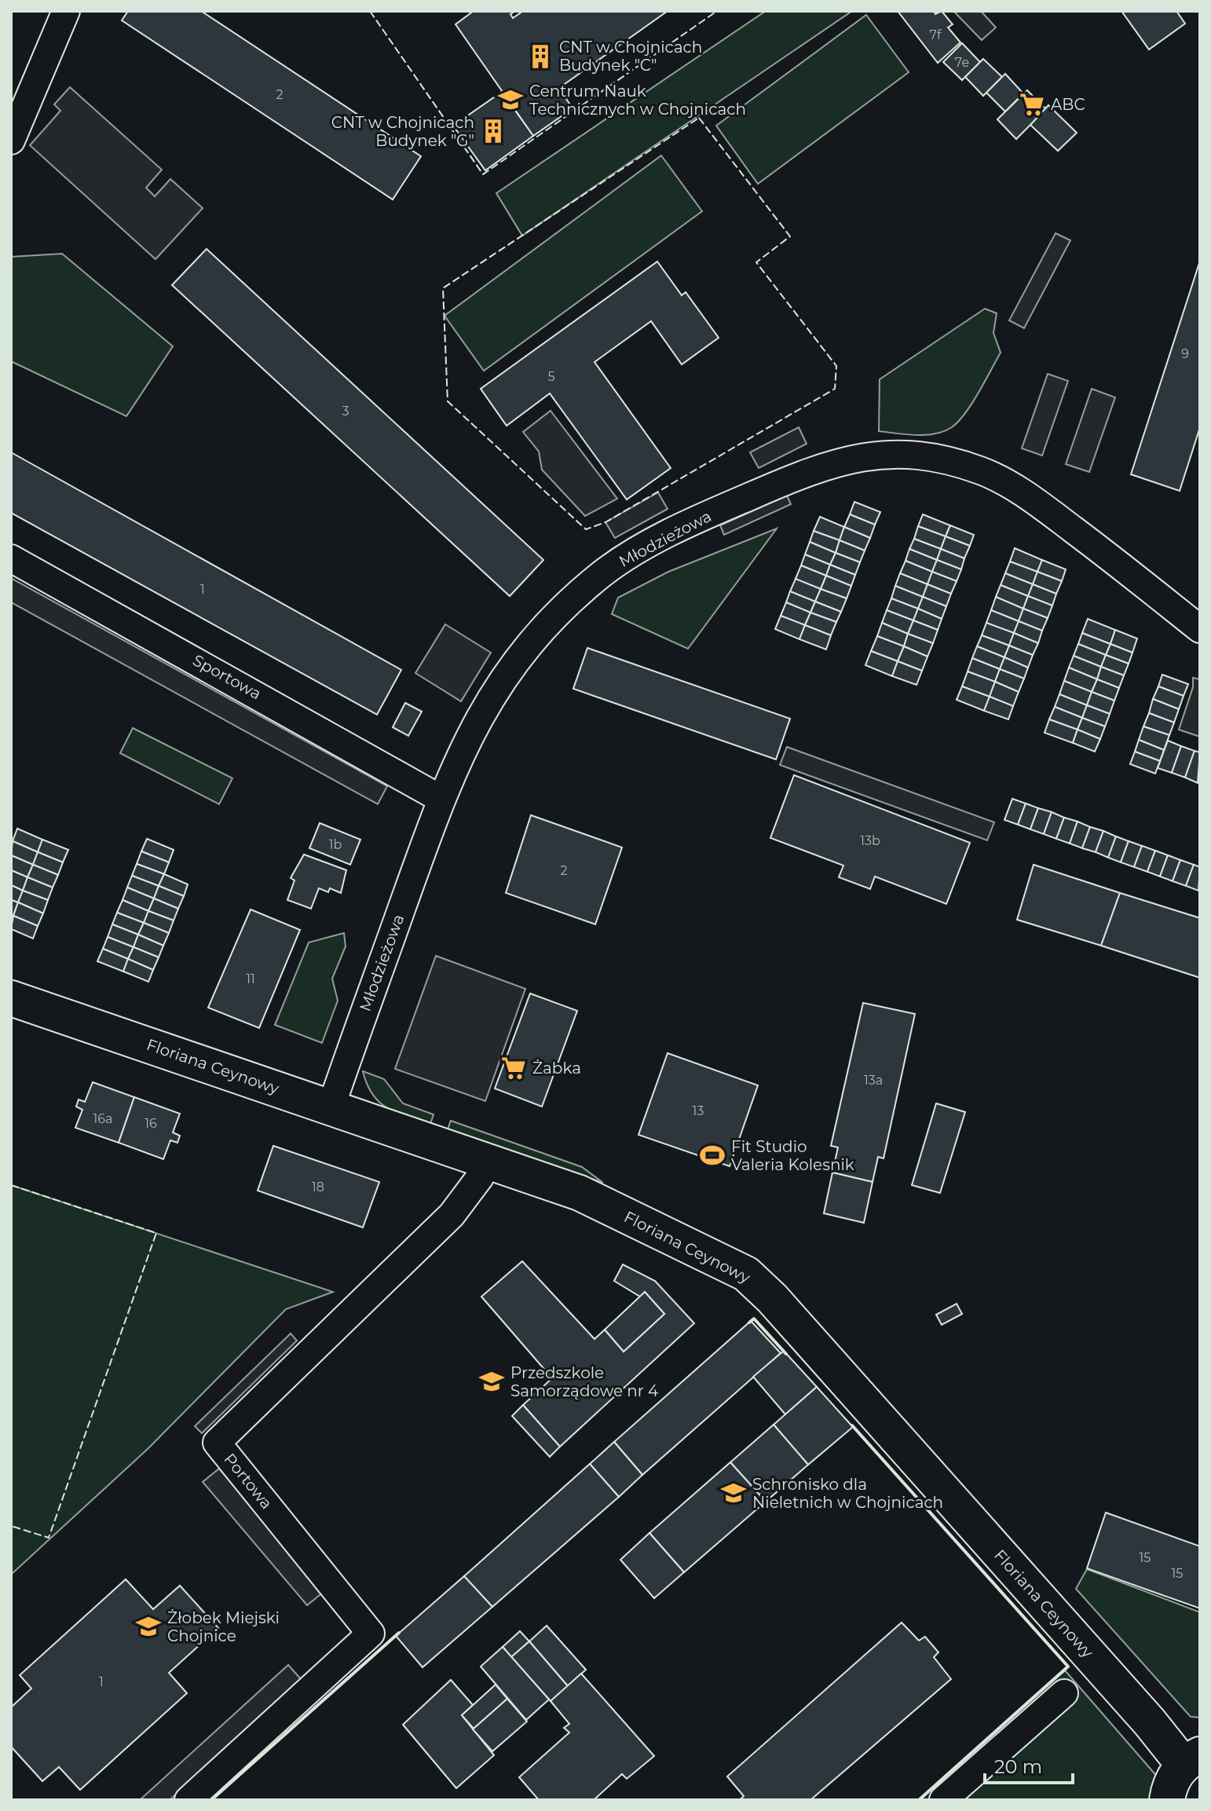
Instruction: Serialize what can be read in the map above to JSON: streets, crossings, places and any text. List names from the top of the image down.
{
  "streets": {
    "street": [
      "Młodzieżowa",
      "Sportowa",
      "Floriana Ceynowy",
      "Portowa"
    ]
  },
  "crossings": [
    ["Młodzieżowa", "Sportowa"],
    ["Młodzieżowa", "Floriana Ceynowy"],
    ["Floriana Ceynowy", "Portowa"]
  ],
  "places": {
    "building": ["CNT w Chojnicach Budynek \"C\"", "CNT w Chojnicach Budynek \"G\""],
    "school or university": [
      "Centrum Nauk Technicznych w Chojnicach",
      "Przedszkole Samorządowe nr 4",
      "Schronisko dla Nieletnich w Chojnicach",
      "Żłobek Miejski Chojnice"
    ],
    "supermarket": ["ABC", "Żabka"],
    "sports": ["Fit Studio Valeria Kolesnik"]
  },
  "house_numbers": [
    "7f",
    "7e",
    "2",
    "9",
    "5",
    "3",
    "1",
    "13b",
    "1b",
    "2",
    "11",
    "13a",
    "13",
    "16a",
    "16",
    "18",
    "15",
    "15",
    "1"
  ],
  "scale_bar": "20 m"
}
